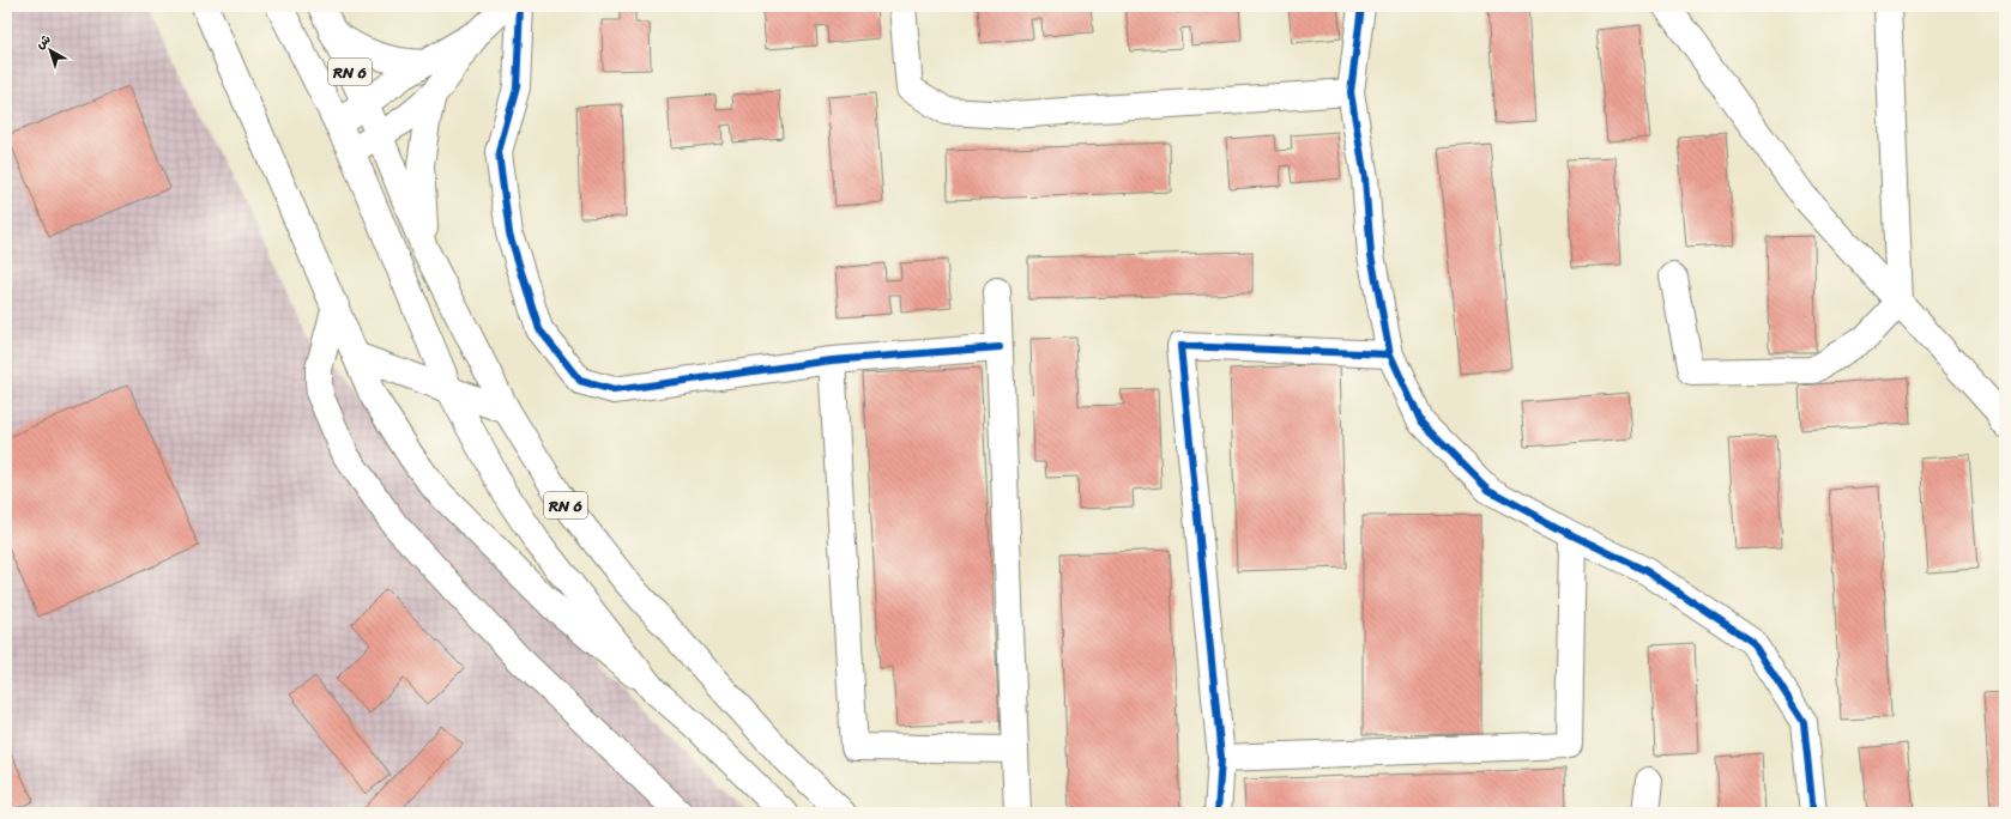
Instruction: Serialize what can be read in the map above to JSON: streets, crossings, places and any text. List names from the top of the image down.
{
  "streets": {
    "street": ["RN 6"]
  },
  "north": "top left"
}
